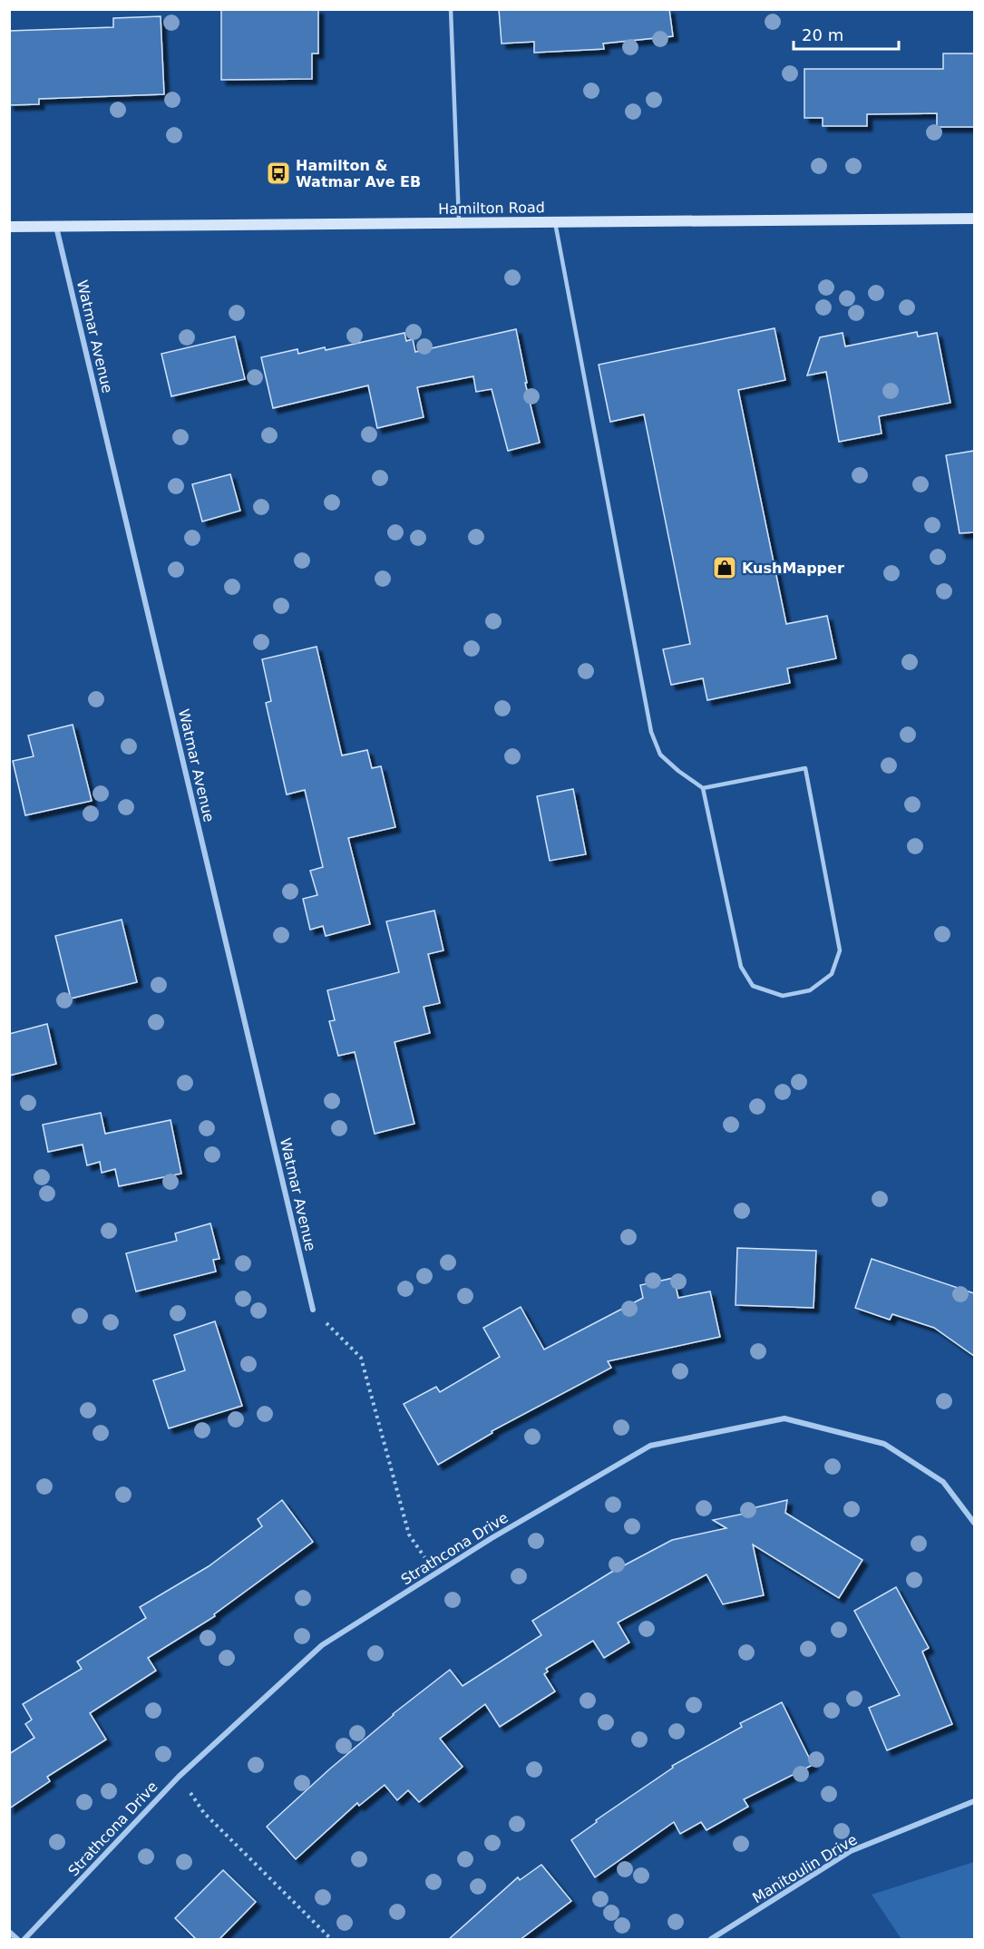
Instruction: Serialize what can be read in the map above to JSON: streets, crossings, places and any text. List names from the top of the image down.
{
  "streets": {
    "main road": ["Hamilton Road"],
    "street": ["Watmar Avenue", "Strathcona Drive", "Manitoulin Drive"]
  },
  "crossings": [
    ["Hamilton Road", "Watmar Avenue"]
  ],
  "places": {
    "bus stop": ["Hamilton & Watmar Ave EB"],
    "shop": ["KushMapper"]
  },
  "scale_bar": "20 m"
}
